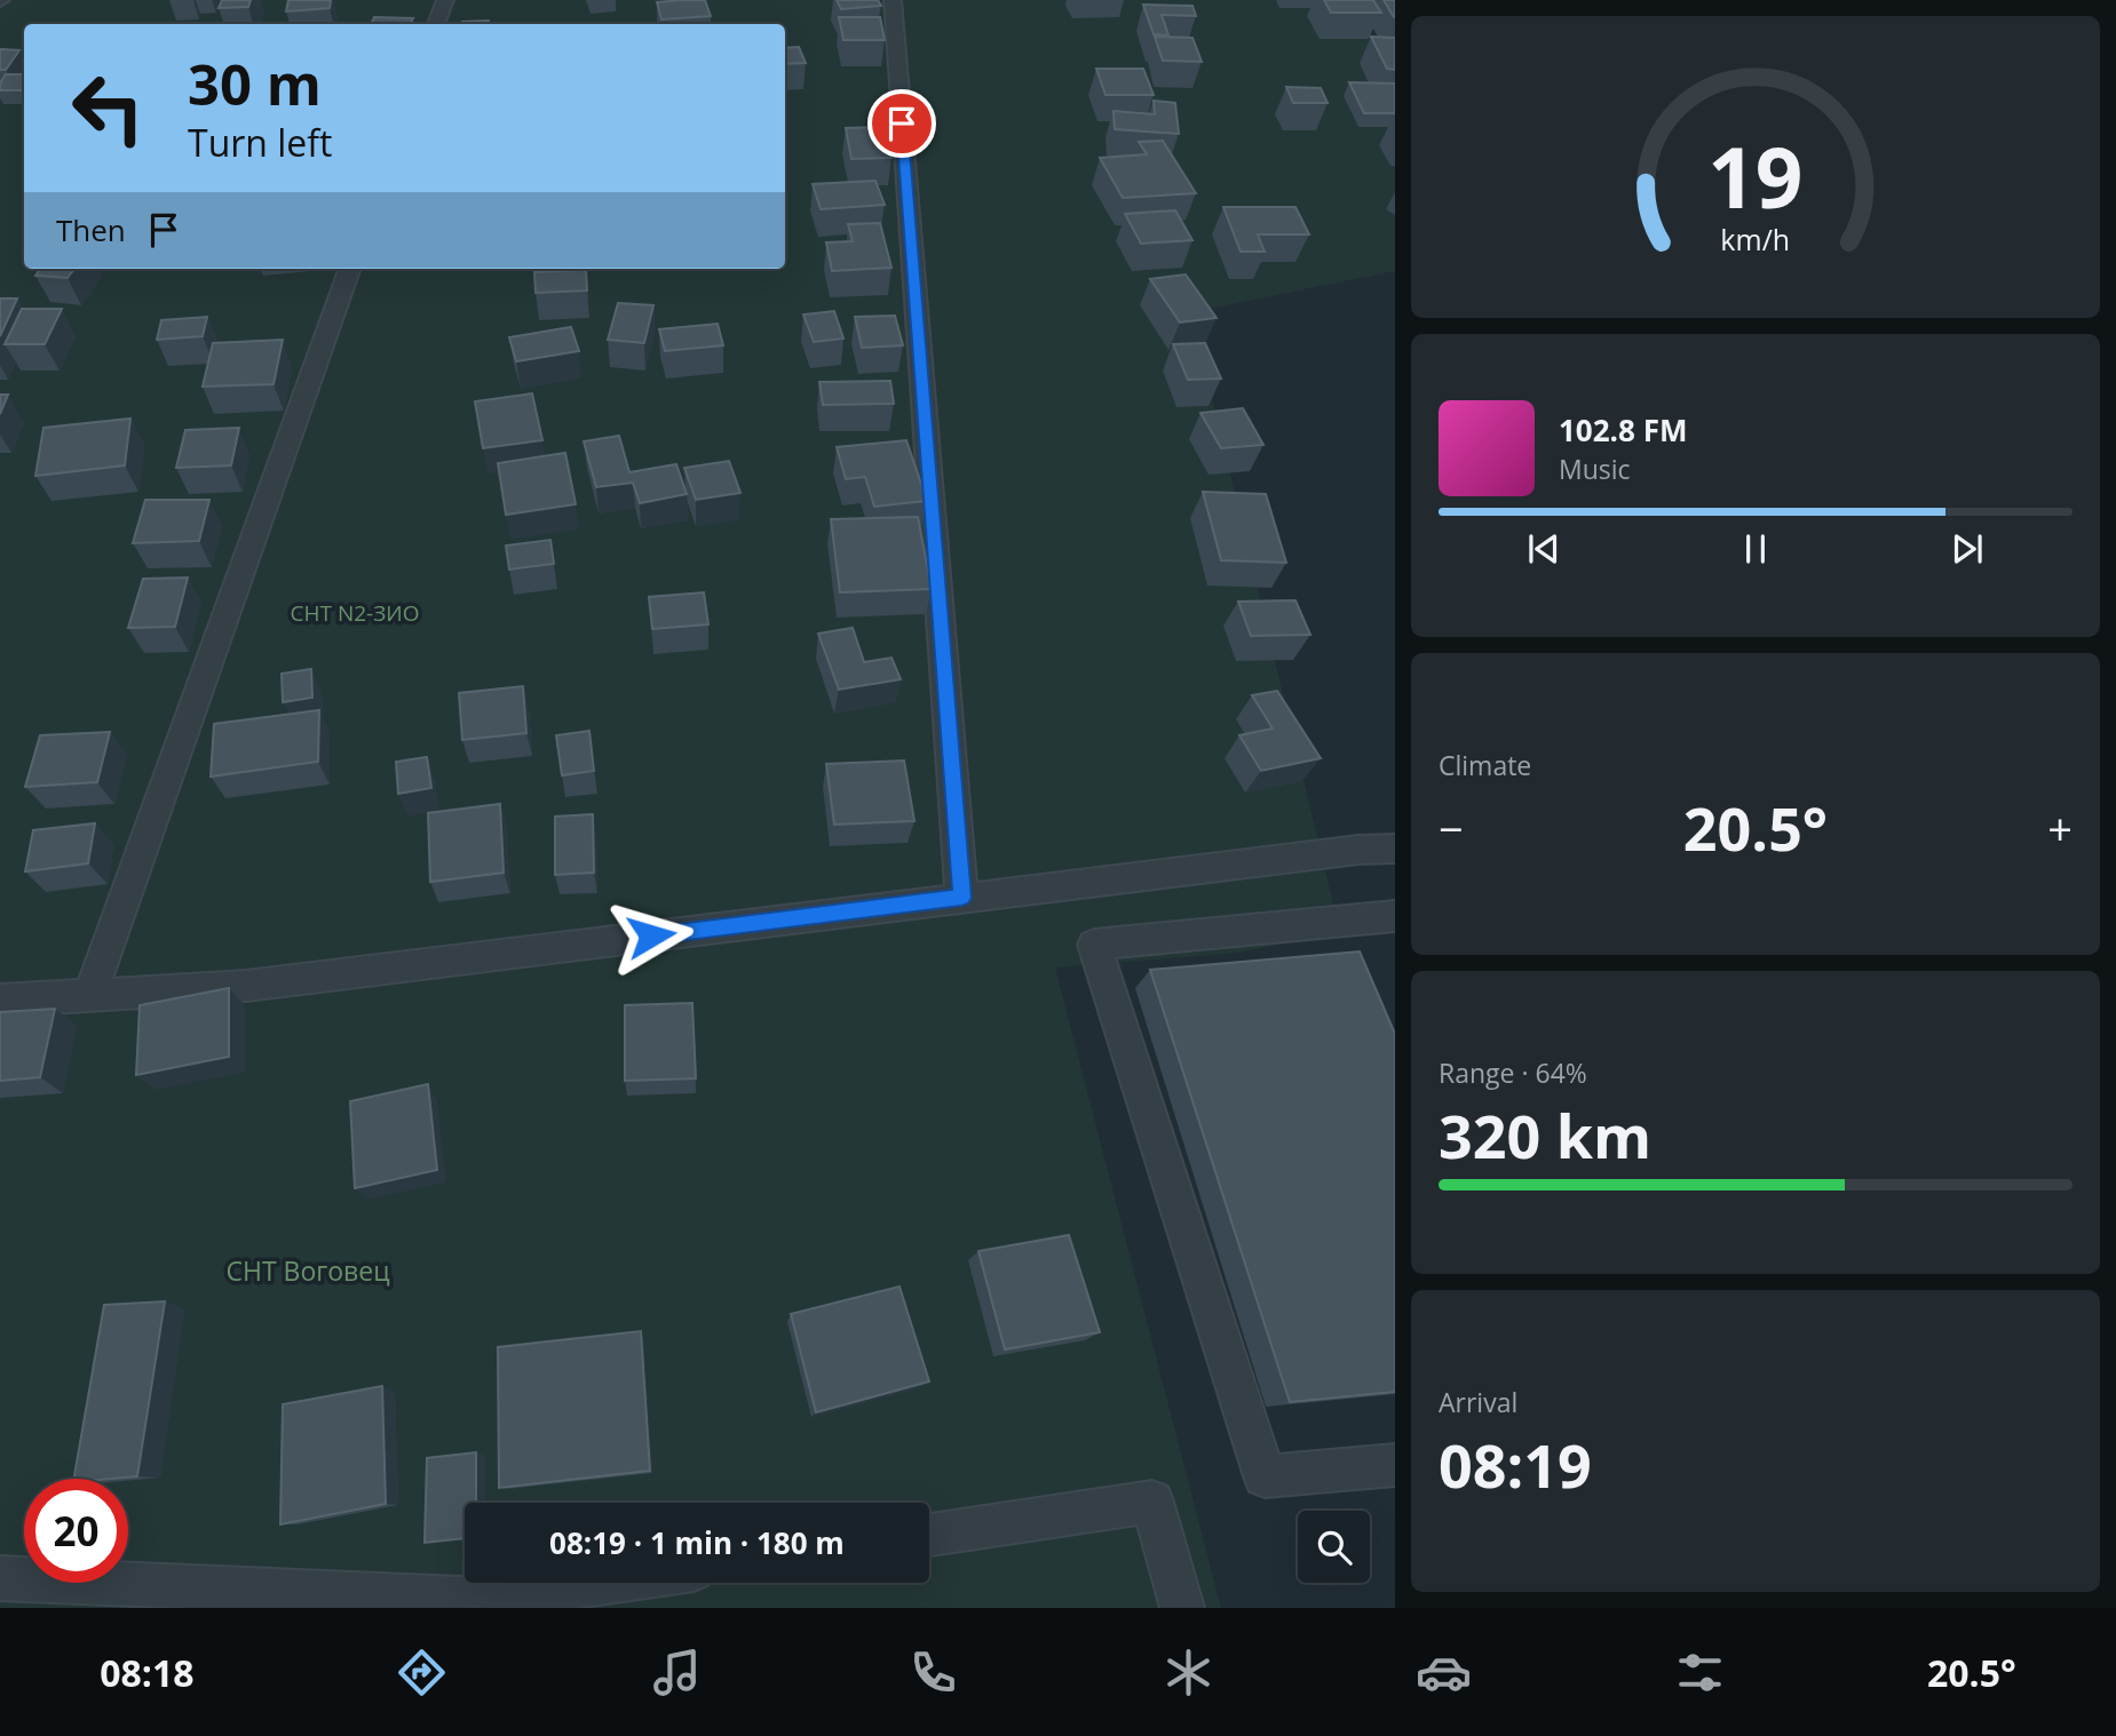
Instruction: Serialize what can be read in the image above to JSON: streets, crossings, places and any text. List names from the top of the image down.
{
  "parks": ["СНТ N2-ЗИО", "СНТ Воговец"],
  "page": {
    "turn": ["30 m", "Turn left"],
    "then": "Then",
    "song": ["102.8 FM", "Music"],
    "tile": [
      "Climate",
      ["Range · 64%", "320 km"],
      ["Arrival", "08:19"]
    ],
    "heat": ["−", "20.5°", "+"],
    "limit": "20",
    "trip": "08:19 · 1 min · 180 m",
    "tabs": ["08:18", "20.5°"],
    "gauge": ["19", "km/h"]
  }
}
